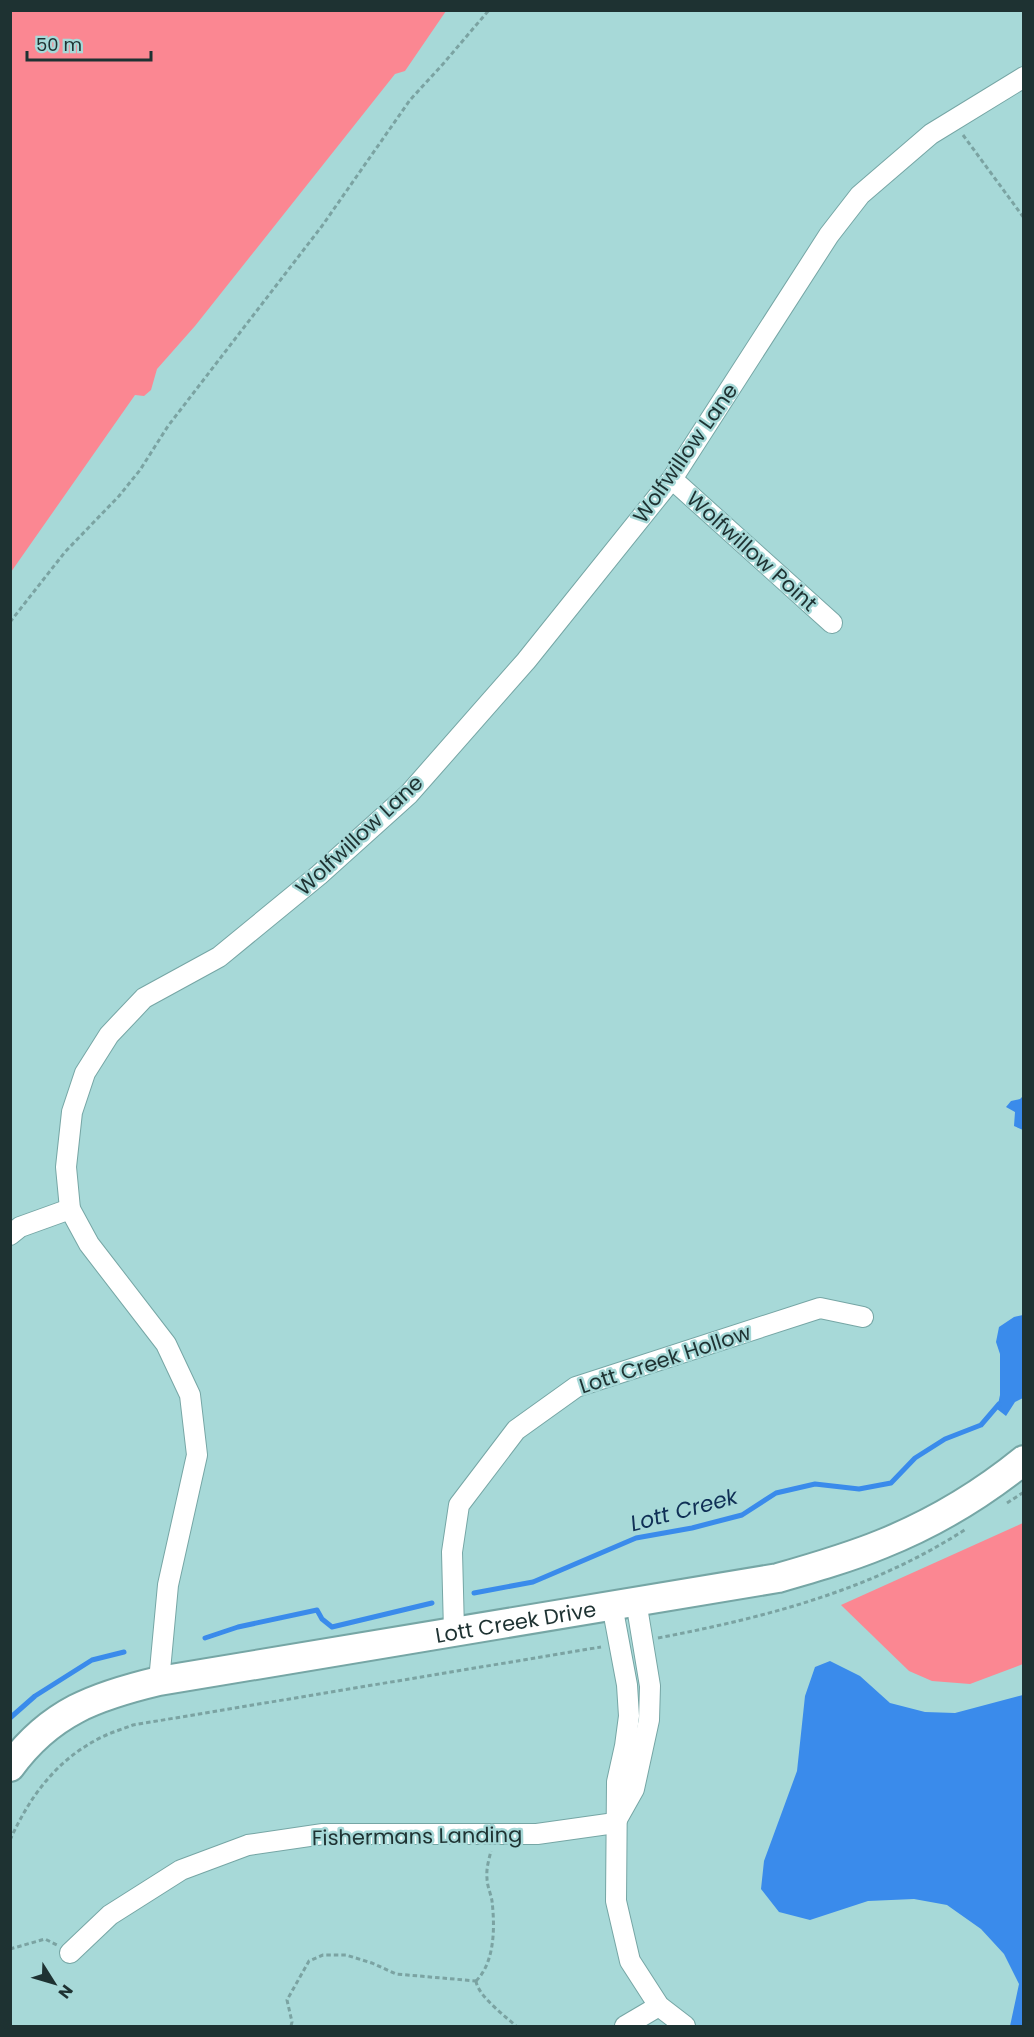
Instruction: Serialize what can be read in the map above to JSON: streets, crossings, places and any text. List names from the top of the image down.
{
  "streets": {
    "street": [
      "Wolfwillow Lane",
      "Wolfwillow Point",
      "Lott Creek Hollow",
      "Lott Creek Drive",
      "Fishermans Landing"
    ]
  },
  "crossings": [
    ["Wolfwillow Lane", "Wolfwillow Point"],
    ["Wolfwillow Lane", "Lott Creek Drive"],
    ["Lott Creek Hollow", "Lott Creek Drive"]
  ],
  "water": ["Lott Creek"],
  "scale_bar": "50 m",
  "north": "bottom right"
}
